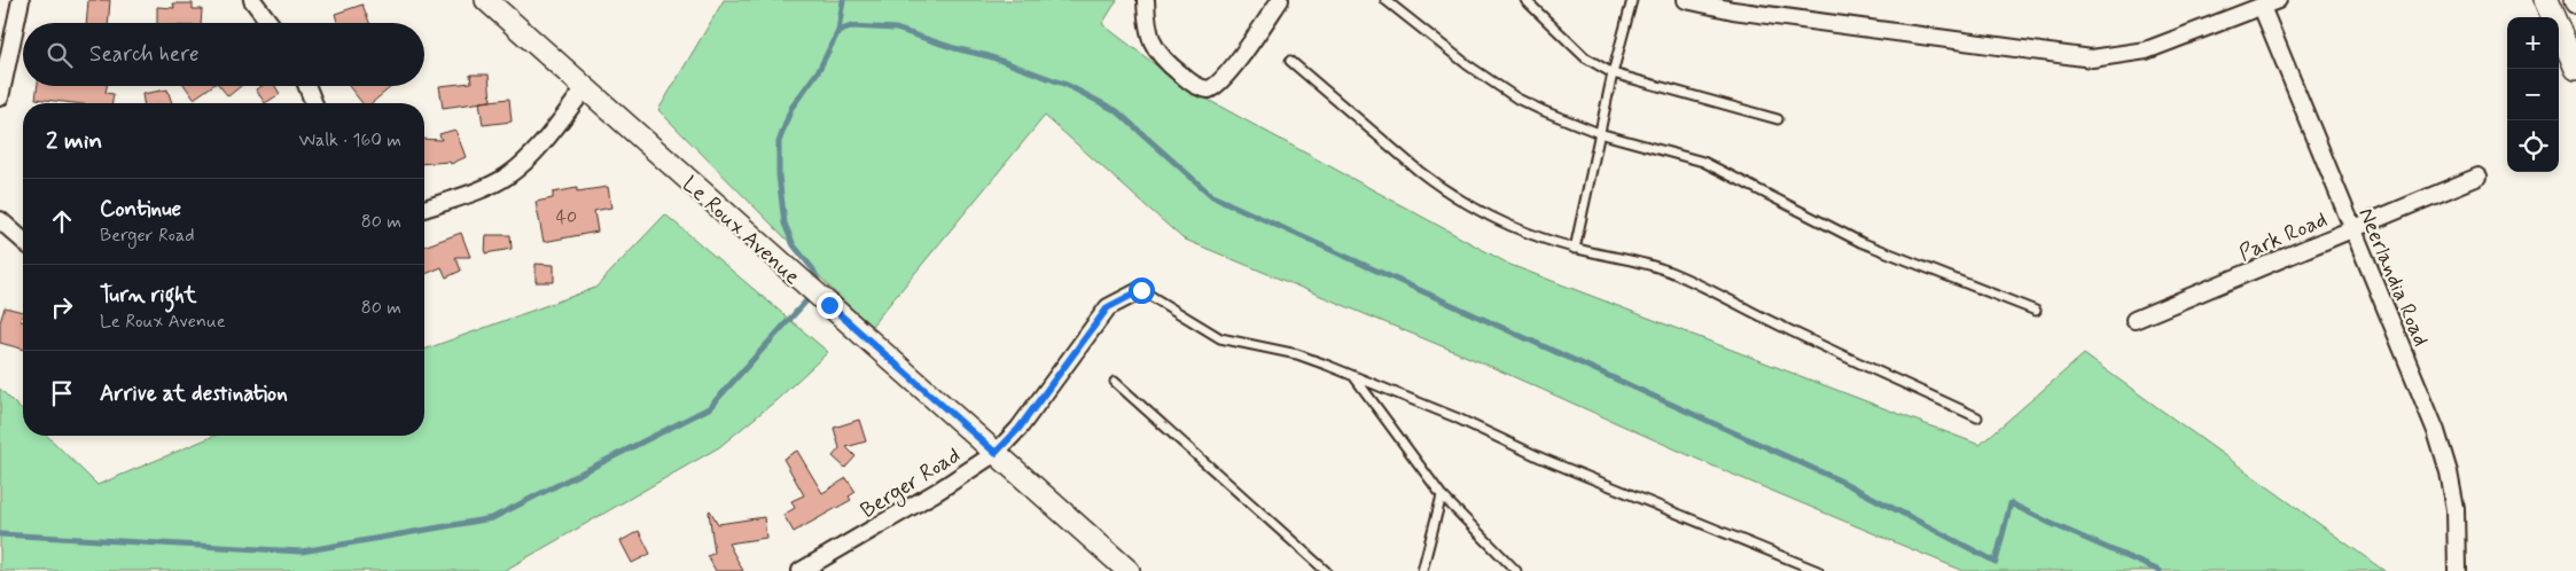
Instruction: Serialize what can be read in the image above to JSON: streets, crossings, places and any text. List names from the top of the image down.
{
  "streets": {
    "main road": ["Le Roux Avenue"],
    "street": ["Park Road", "Neerlandia Road", "Berger Road"]
  },
  "crossings": [
    ["Le Roux Avenue", "Berger Road"],
    ["Park Road", "Neerlandia Road"]
  ],
  "house_numbers": ["40"],
  "page": {
    "map_buttons": ["+", "−"],
    "search": "Search here",
    "heading": ["2 min", "Walk · 160 m"],
    "list": [
      ["Continue", "Berger Road", "80 m"],
      ["Turn right", "Le Roux Avenue", "80 m"],
      "Arrive at destination"
    ]
  }
}
